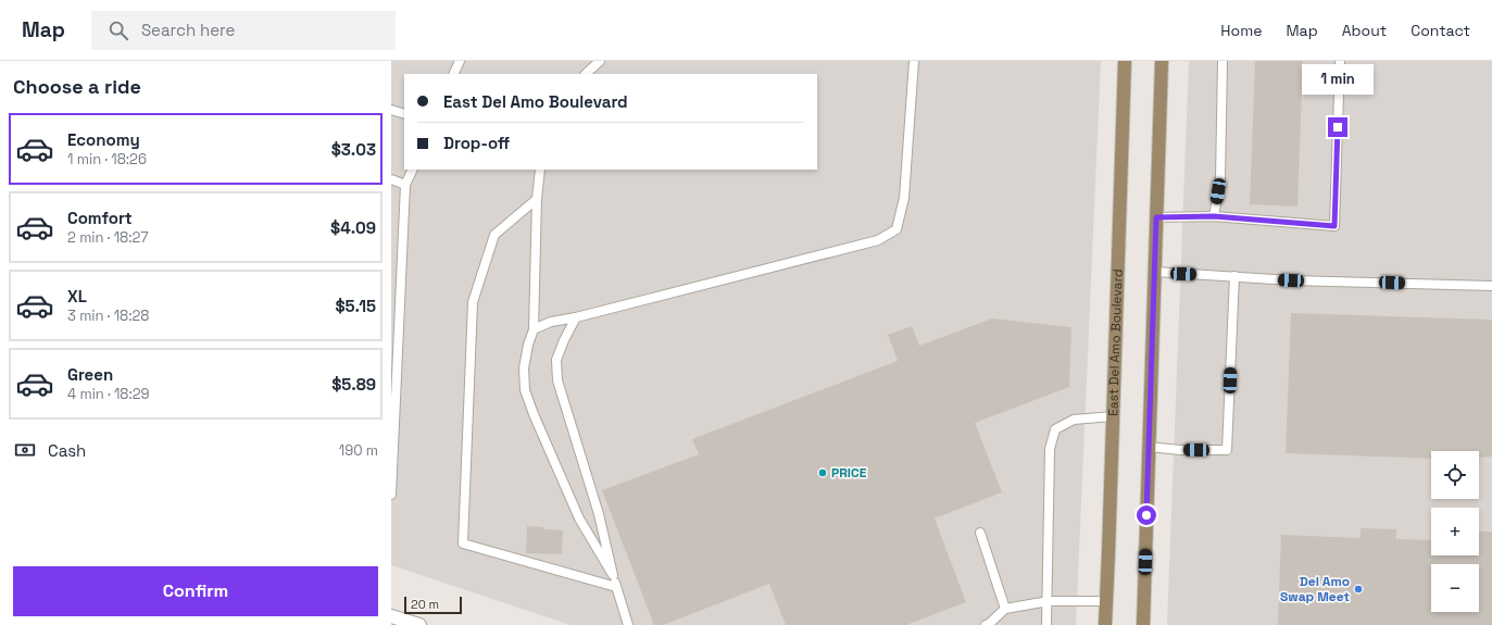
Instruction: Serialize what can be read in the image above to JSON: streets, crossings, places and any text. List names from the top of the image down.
{
  "streets": {
    "main road": ["East Del Amo Boulevard"]
  },
  "places": ["PRICE", "Del Amo Swap Meet"],
  "scale_bar": "20 m",
  "page": {
    "header": "Map",
    "search": "Search here",
    "nav": [
      "Home",
      "Map",
      "About",
      "Contact"
    ],
    "heading": "Choose a ride",
    "bubble": "1 min",
    "banner": ["East Del Amo Boulevard", "Drop-off"],
    "list": [
      {
        "name": "Economy",
        "note": "1 min · 18:26",
        "value": "$3.03"
      },
      {
        "name": "Comfort",
        "note": "2 min · 18:27",
        "value": "$4.09"
      },
      {
        "name": "XL",
        "note": "3 min · 18:28",
        "value": "$5.15"
      },
      {
        "name": "Green",
        "note": "4 min · 18:29",
        "value": "$5.89"
      }
    ],
    "pay": ["Cash", "190 m"],
    "map_buttons": ["+", "−"],
    "buttons": "Confirm",
    "scale": "20 m"
  }
}
